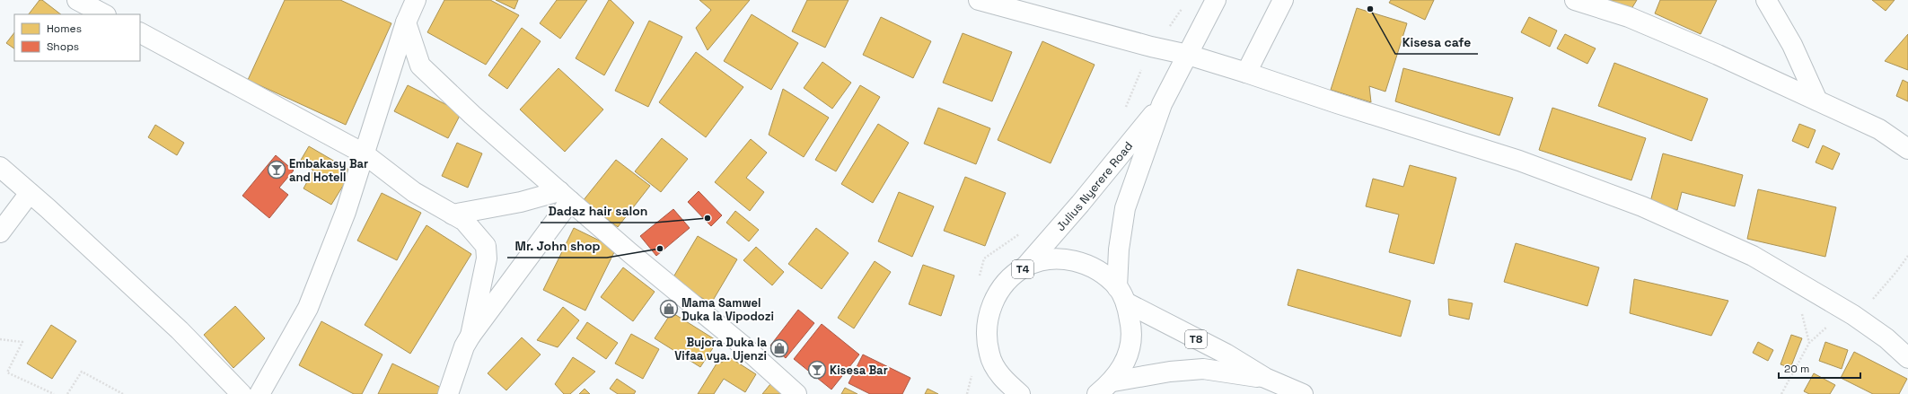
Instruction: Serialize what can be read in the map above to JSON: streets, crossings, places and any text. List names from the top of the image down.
{
  "streets": {
    "main road": ["Julius Nyerere Road", "T4", "T8"]
  },
  "crossings": [
    ["Julius Nyerere Road", "T8"]
  ],
  "places": {
    "other": ["Kisesa cafe", "Dadaz hair salon", "Mr. John shop"],
    "bar": ["Embakasy Bar and Hotell", "Kisesa Bar"],
    "shop": ["Mama Samwel Duka la Vipodozi", "Bujora Duka la Vifaa vya. Ujenzi"]
  },
  "legend": ["Homes", "Shops"],
  "scale_bar": "20 m"
}
